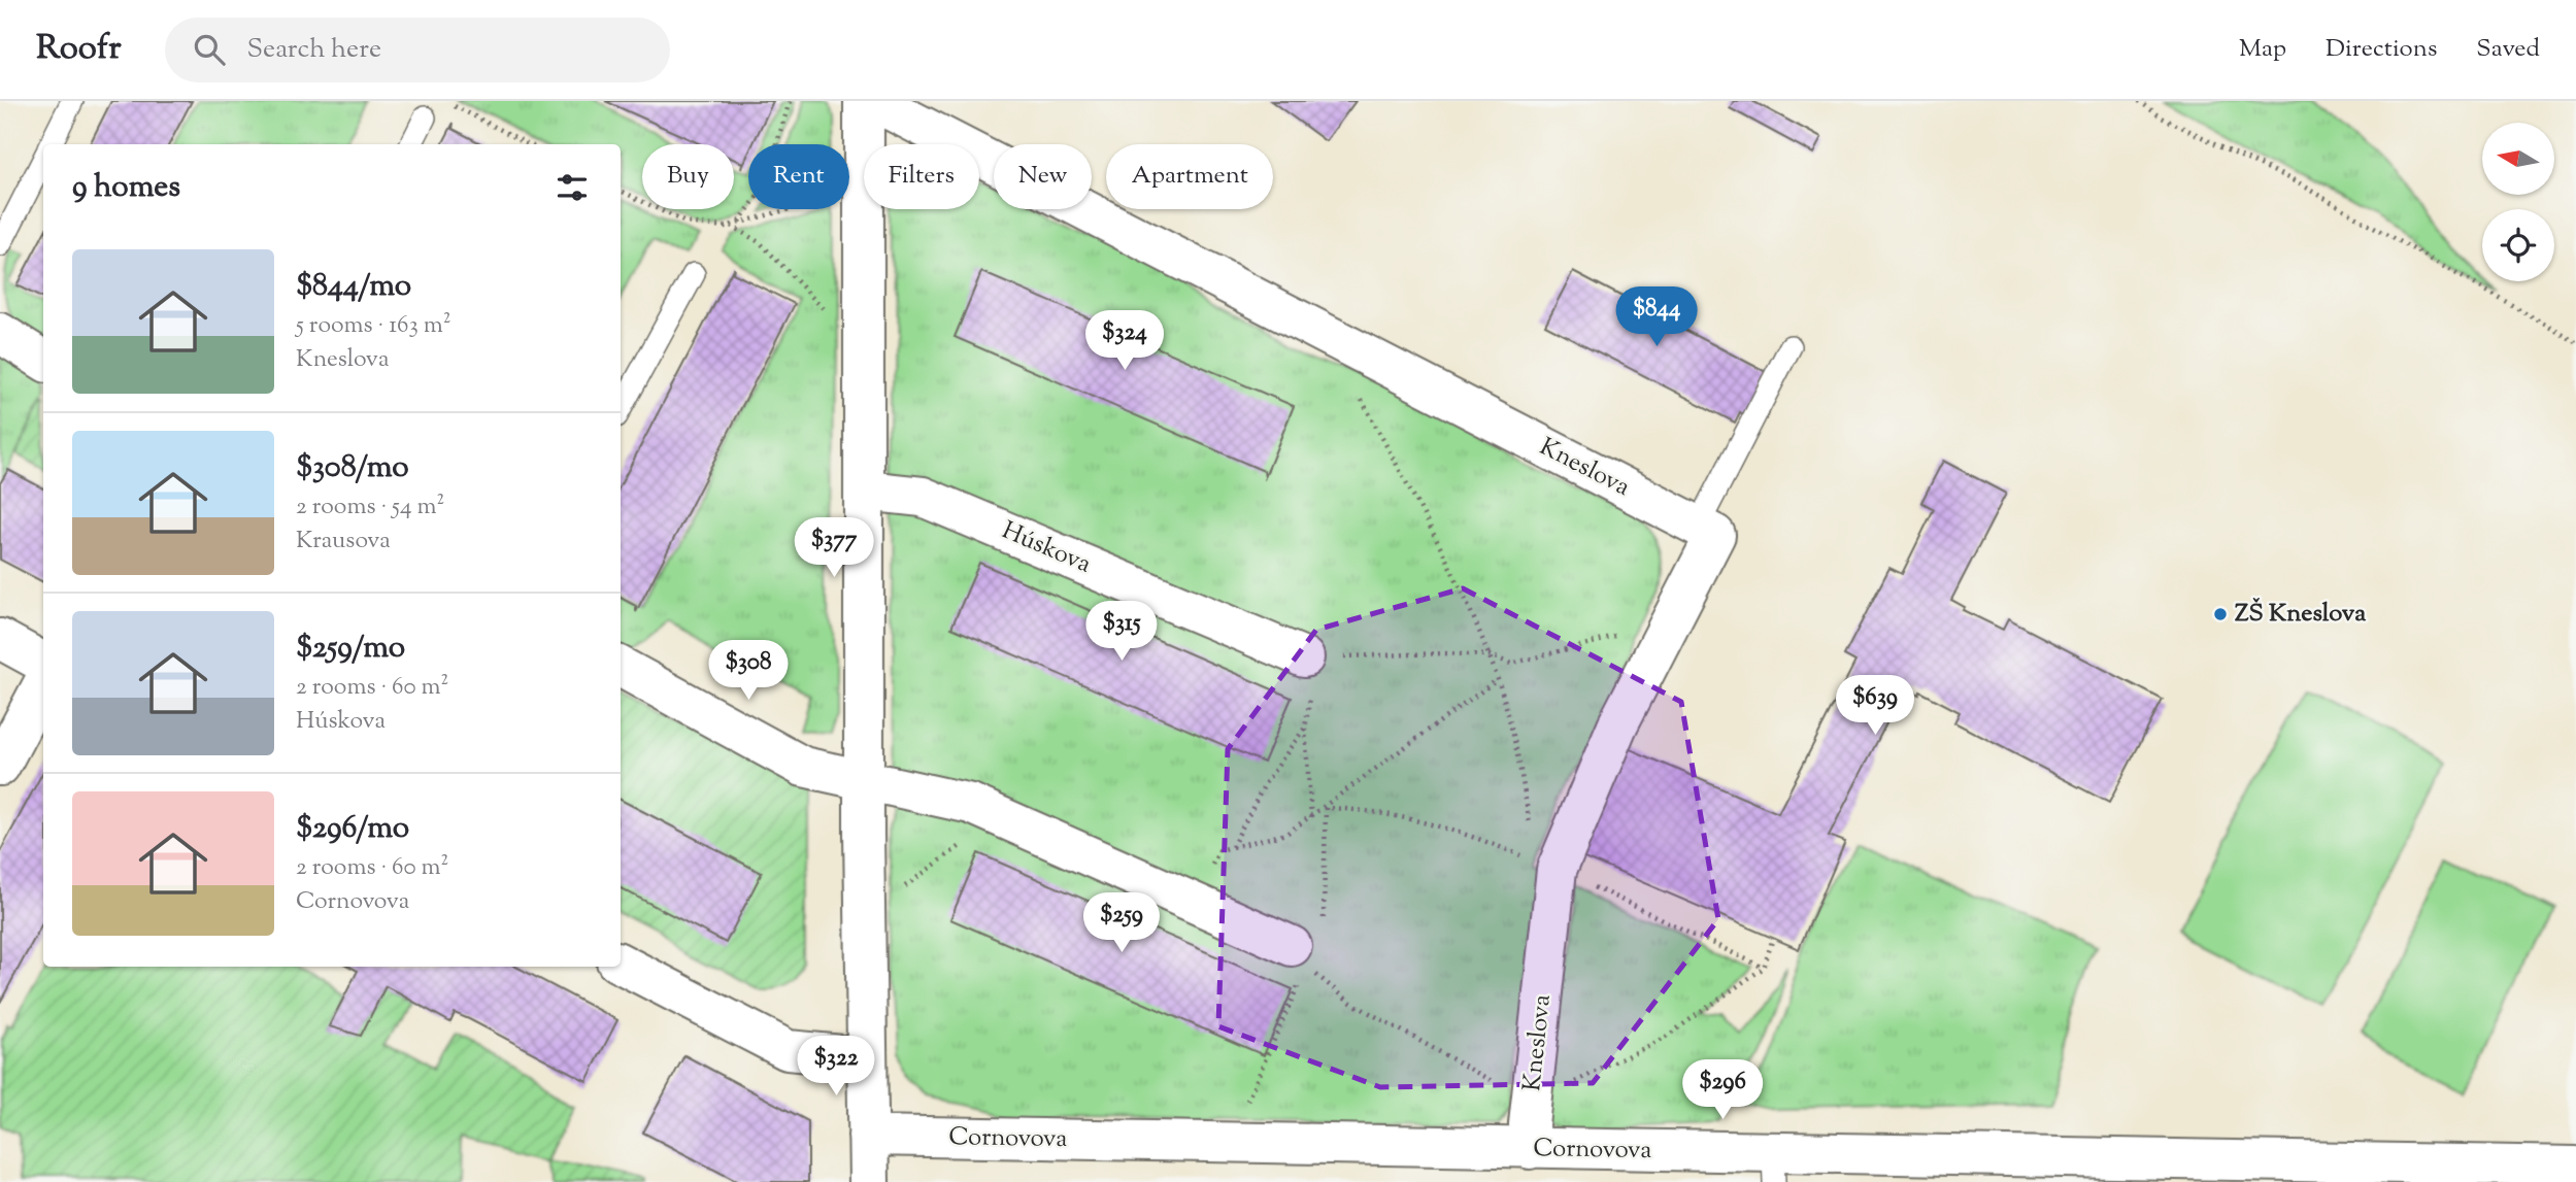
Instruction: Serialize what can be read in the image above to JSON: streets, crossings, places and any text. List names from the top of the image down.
{
  "streets": {
    "street": ["Kneslova", "Húskova", "Cornovova"]
  },
  "crossings": [
    ["Kneslova", "Cornovova"]
  ],
  "places": ["ZŠ Kneslova"],
  "north": "left",
  "page": {
    "header": "Roofr",
    "search": "Search here",
    "nav": ["Map", "Directions", "Saved"],
    "chip": [
      "Buy",
      "Rent",
      "Filters",
      "New",
      "Apartment"
    ],
    "heading": "9 homes",
    "list": [
      {
        "name": "$844/mo",
        "note": "5 rooms · 163 m² · Kneslova"
      },
      {
        "name": "$308/mo",
        "note": "2 rooms · 54 m² · Krausova"
      },
      {
        "name": "$259/mo",
        "note": "2 rooms · 60 m² · Húskova"
      },
      {
        "name": "$296/mo",
        "note": "2 rooms · 60 m² · Cornovova"
      }
    ],
    "price": [
      "$844",
      "$324",
      "$377",
      "$315",
      "$308",
      "$639",
      "$259",
      "$322",
      "$296"
    ]
  }
}
